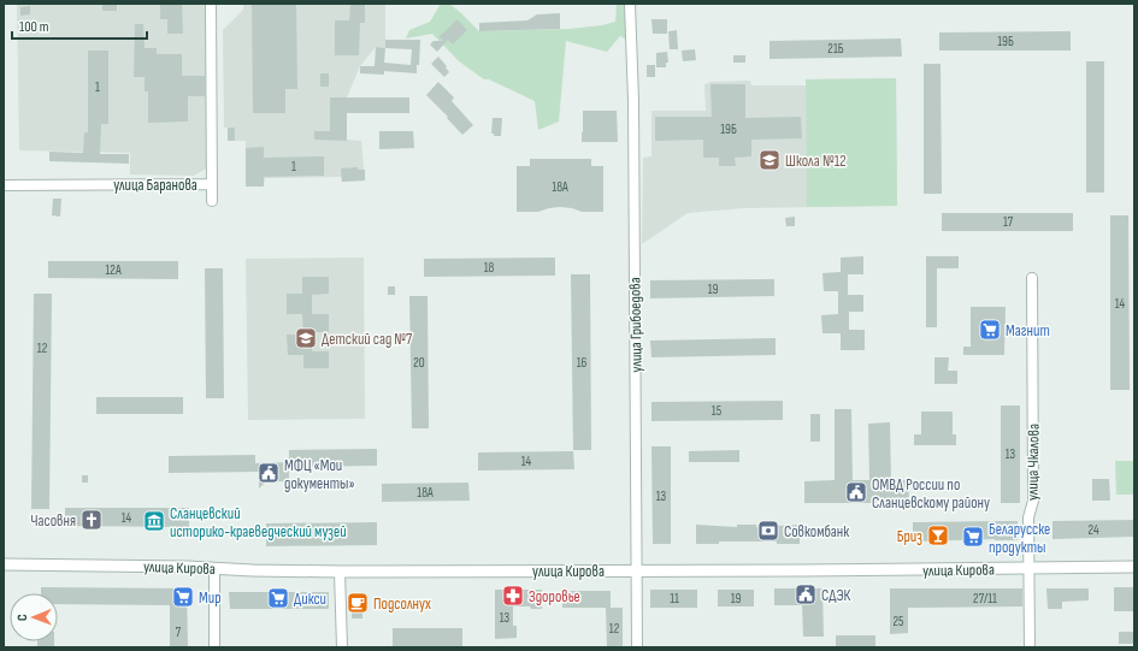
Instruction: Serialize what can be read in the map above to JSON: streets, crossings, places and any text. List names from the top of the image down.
{
  "streets": {
    "street": [
      "улица Баранова",
      "улица Грибоедова",
      "улица Чкалова",
      "улица Кирова"
    ]
  },
  "crossings": [
    ["улица Грибоедова", "улица Кирова"],
    ["улица Чкалова", "улица Кирова"]
  ],
  "places": {
    "school or university": ["Школа №12", "Детский сад №7"],
    "supermarket": [
      "Магнит",
      "Беларусске продукты",
      "Мир",
      "Дикси"
    ],
    "public building": ["МФЦ «Мои документы»", "ОМВД России по Сланцевскому району", "СДЭК"],
    "church": ["Часовня"],
    "museum": ["Сланцевский историко-краеведческий музей"],
    "bank": ["Совкомбанк"],
    "bar": ["Бриз"],
    "pharmacy": ["Здоровье"],
    "cafe": ["Подсолнух"]
  },
  "house_numbers": [
    "19Б",
    "21Б",
    "1",
    "19Б",
    "1",
    "18А",
    "17",
    "18",
    "12А",
    "19",
    "14",
    "12",
    "20",
    "16",
    "15",
    "13",
    "14",
    "18А",
    "13",
    "14",
    "24",
    "11",
    "19",
    "27/11",
    "13",
    "25",
    "12",
    "7"
  ],
  "scale_bar": "100 m",
  "north": "left"
}
